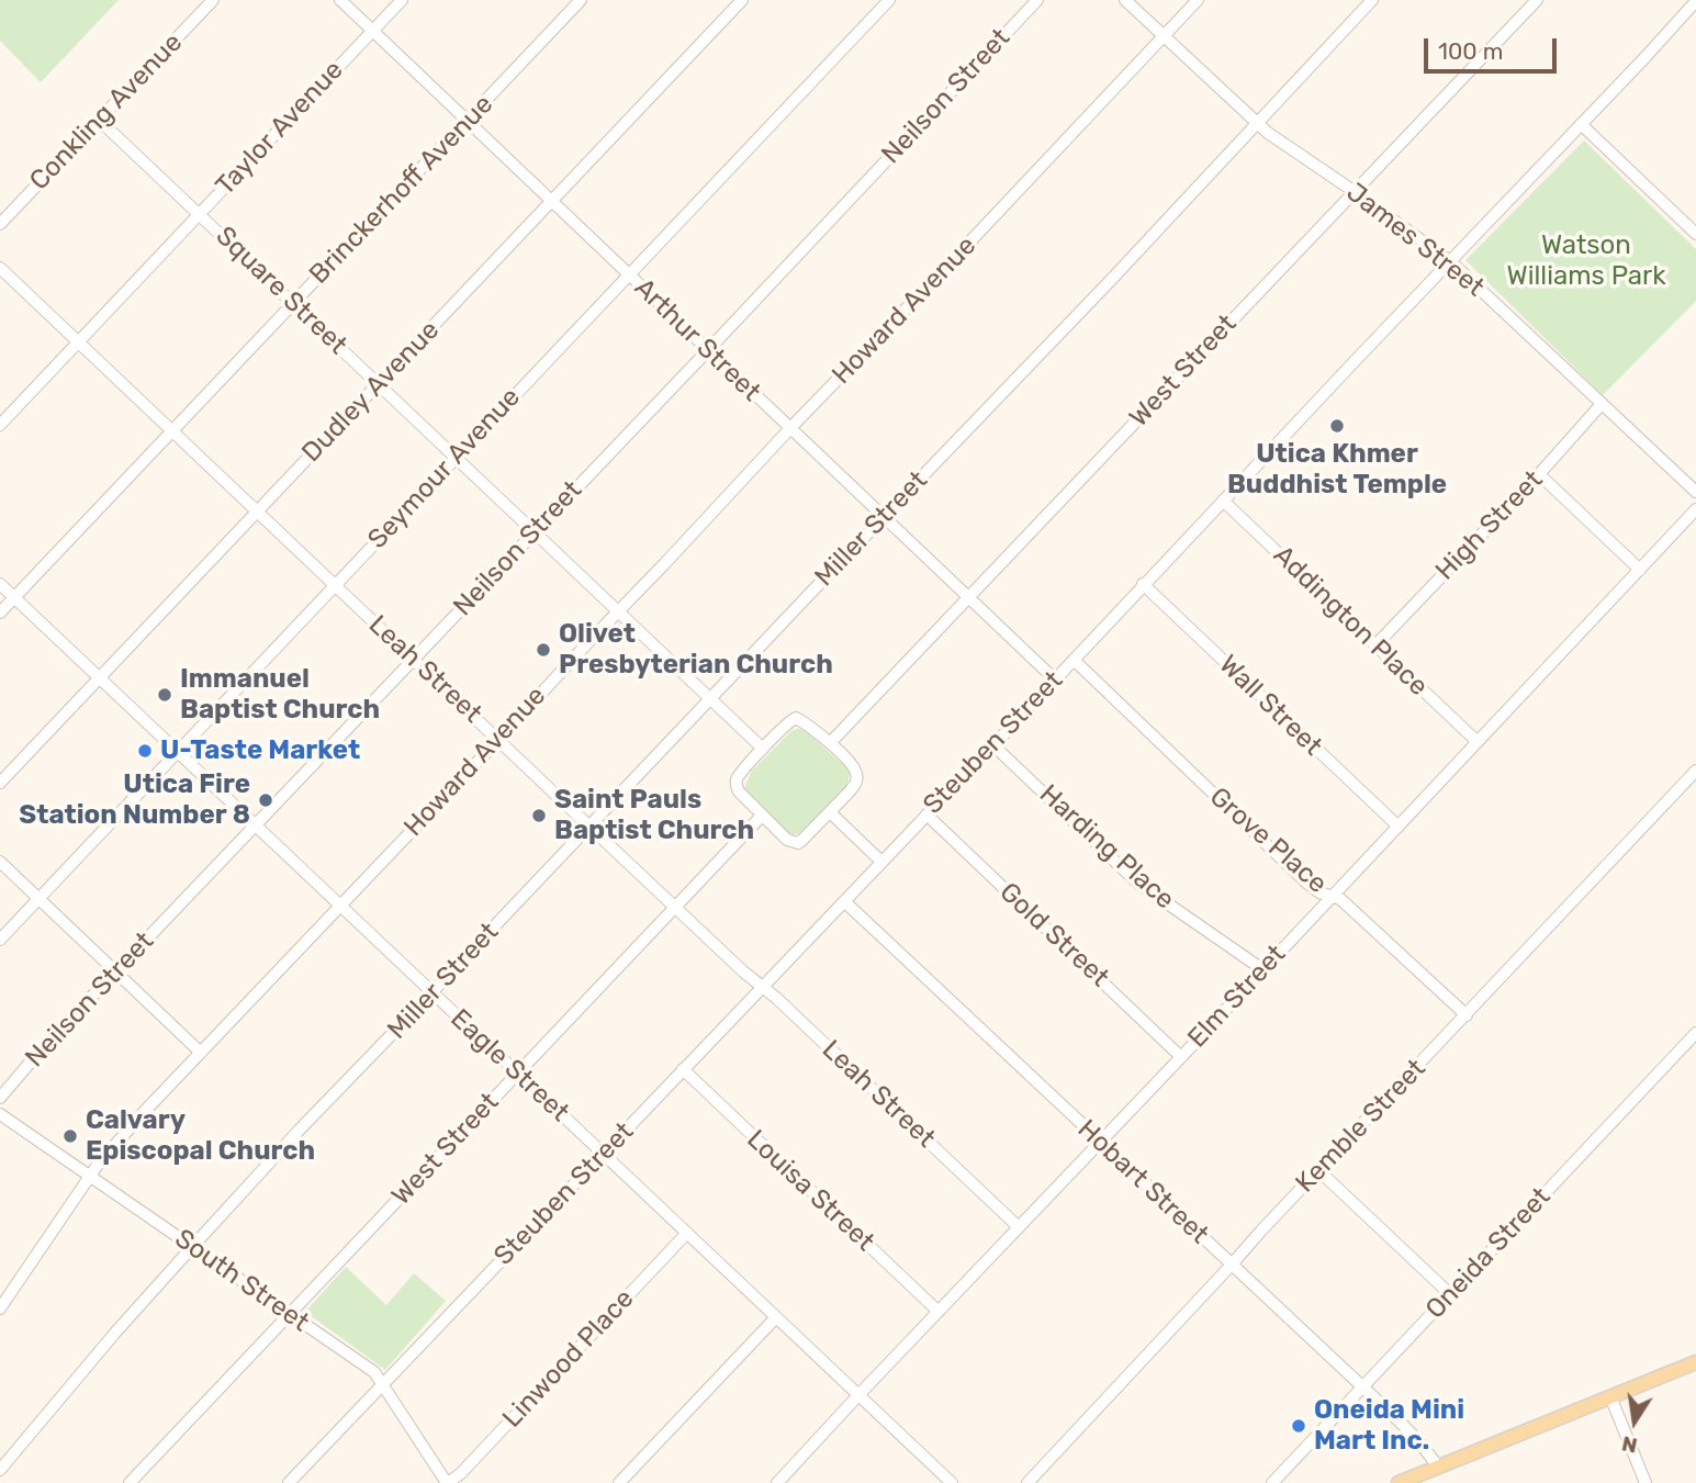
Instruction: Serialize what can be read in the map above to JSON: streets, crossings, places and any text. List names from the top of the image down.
{
  "streets": {
    "street": [
      "Neilson Street",
      "Conkling Avenue",
      "Taylor Avenue",
      "Brinckerhoff Avenue",
      "James Street",
      "Square Street",
      "Howard Avenue",
      "Arthur Street",
      "West Street",
      "Dudley Avenue",
      "Seymour Avenue",
      "High Street",
      "Miller Street",
      "Addington Place",
      "Leah Street",
      "Wall Street",
      "Steuben Street",
      "Grove Place",
      "Harding Place",
      "Gold Street",
      "Elm Street",
      "Eagle Street",
      "Kemble Street",
      "Hobart Street",
      "Louisa Street",
      "Oneida Street",
      "South Street",
      "Linwood Place"
    ]
  },
  "crossings": [
    ["Neilson Street", "Square Street"],
    ["Neilson Street", "Arthur Street"],
    ["Neilson Street", "Leah Street"],
    ["Neilson Street", "Eagle Street"],
    ["Conkling Avenue", "Square Street"],
    ["Taylor Avenue", "Square Street"],
    ["Taylor Avenue", "Arthur Street"],
    ["Taylor Avenue", "Leah Street"],
    ["Brinckerhoff Avenue", "Square Street"],
    ["Brinckerhoff Avenue", "Arthur Street"],
    ["Brinckerhoff Avenue", "Leah Street"],
    ["Brinckerhoff Avenue", "Eagle Street"],
    ["James Street", "Howard Avenue"],
    ["James Street", "West Street"],
    ["James Street", "High Street"],
    ["James Street", "Miller Street"],
    ["James Street", "Steuben Street"],
    ["Square Street", "Howard Avenue"],
    ["Square Street", "West Street"],
    ["Square Street", "Dudley Avenue"],
    ["Square Street", "Seymour Avenue"],
    ["Square Street", "Miller Street"],
    ["Howard Avenue", "Arthur Street"],
    ["Howard Avenue", "Leah Street"],
    ["Howard Avenue", "Eagle Street"],
    ["Howard Avenue", "South Street"],
    ["Arthur Street", "West Street"],
    ["Arthur Street", "Dudley Avenue"],
    ["Arthur Street", "Seymour Avenue"],
    ["Arthur Street", "Miller Street"],
    ["Arthur Street", "Steuben Street"],
    ["West Street", "Leah Street"],
    ["West Street", "Eagle Street"],
    ["West Street", "South Street"],
    ["Dudley Avenue", "Leah Street"],
    ["Dudley Avenue", "Eagle Street"],
    ["Seymour Avenue", "Leah Street"],
    ["Seymour Avenue", "Eagle Street"],
    ["High Street", "Addington Place"],
    ["Miller Street", "Leah Street"],
    ["Miller Street", "Eagle Street"],
    ["Miller Street", "South Street"],
    ["Addington Place", "Steuben Street"],
    ["Addington Place", "Elm Street"],
    ["Leah Street", "Steuben Street"],
    ["Leah Street", "Elm Street"],
    ["Wall Street", "Steuben Street"],
    ["Wall Street", "Elm Street"],
    ["Steuben Street", "Grove Place"],
    ["Steuben Street", "Harding Place"],
    ["Steuben Street", "Gold Street"],
    ["Steuben Street", "Eagle Street"],
    ["Steuben Street", "Hobart Street"],
    ["Steuben Street", "Louisa Street"],
    ["Steuben Street", "South Street"],
    ["Grove Place", "Elm Street"],
    ["Grove Place", "Kemble Street"],
    ["Harding Place", "Elm Street"],
    ["Gold Street", "Elm Street"],
    ["Elm Street", "Eagle Street"],
    ["Elm Street", "Hobart Street"],
    ["Elm Street", "Louisa Street"],
    ["Eagle Street", "Linwood Place"],
    ["Kemble Street", "Hobart Street"],
    ["Hobart Street", "Oneida Street"],
    ["South Street", "Linwood Place"]
  ],
  "parks": ["Watson Williams Park"],
  "places": [
    "Utica Khmer Buddhist Temple",
    "Olivet Presbyterian Church",
    "Immanuel Baptist Church",
    "U-Taste Market",
    "Utica Fire Station Number 8",
    "Saint Pauls Baptist Church",
    "Calvary Episcopal Church",
    "Oneida Mini Mart Inc."
  ],
  "scale_bar": "100 m",
  "north": "bottom"
}
